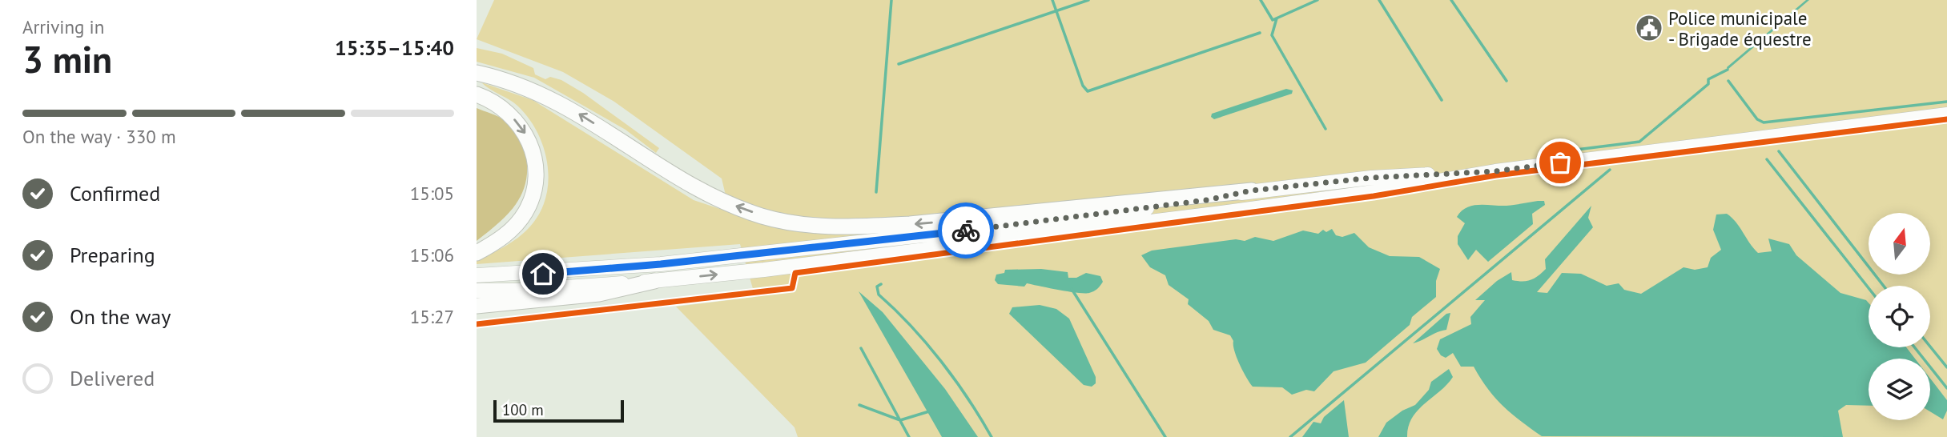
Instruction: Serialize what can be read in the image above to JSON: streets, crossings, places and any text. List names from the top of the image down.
{
  "places": {
    "public building": ["Police municipale - Brigade équestre"]
  },
  "scale_bar": "100 m",
  "north": "top",
  "page": {
    "heading": ["3 min", "Arriving in", "15:35–15:40"],
    "bar": "On the way · 330 m",
    "list": [
      ["Confirmed", "15:05"],
      ["Preparing", "15:06"],
      ["On the way", "15:27"],
      "Delivered"
    ],
    "scale": "100 m"
  }
}
